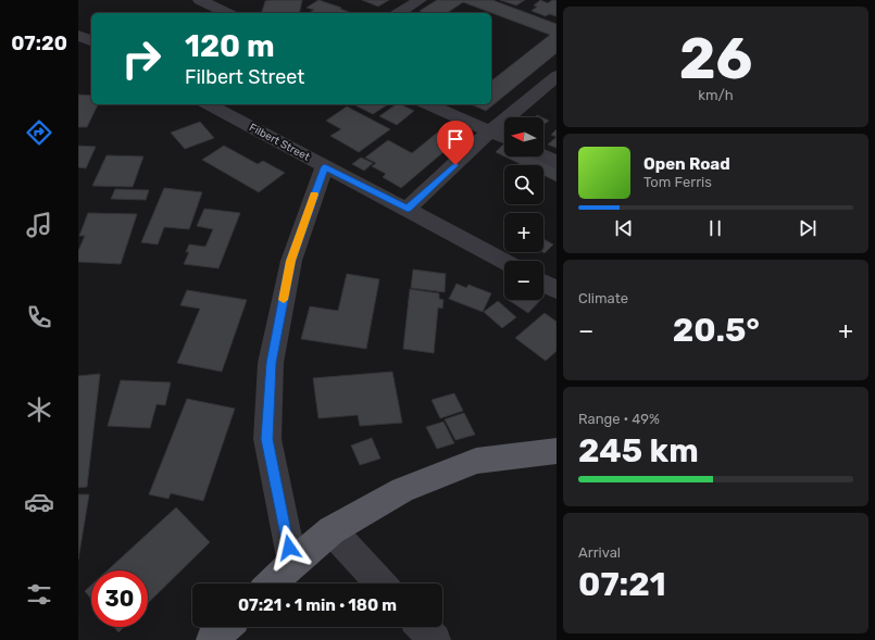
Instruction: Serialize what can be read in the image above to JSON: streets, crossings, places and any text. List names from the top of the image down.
{
  "streets": {
    "street": ["Filbert Street"]
  },
  "north": "left",
  "page": {
    "tabs": "07:20",
    "tile": [
      ["26", "km/h"],
      "Climate",
      ["Range · 49%", "245 km"],
      ["Arrival", "07:21"]
    ],
    "turn": ["120 m", "Filbert Street"],
    "map_buttons": ["+", "−"],
    "song": ["Open Road", "Tom Ferris"],
    "heat": ["−", "20.5°", "+"],
    "limit": "30",
    "trip": "07:21 · 1 min · 180 m"
  }
}
